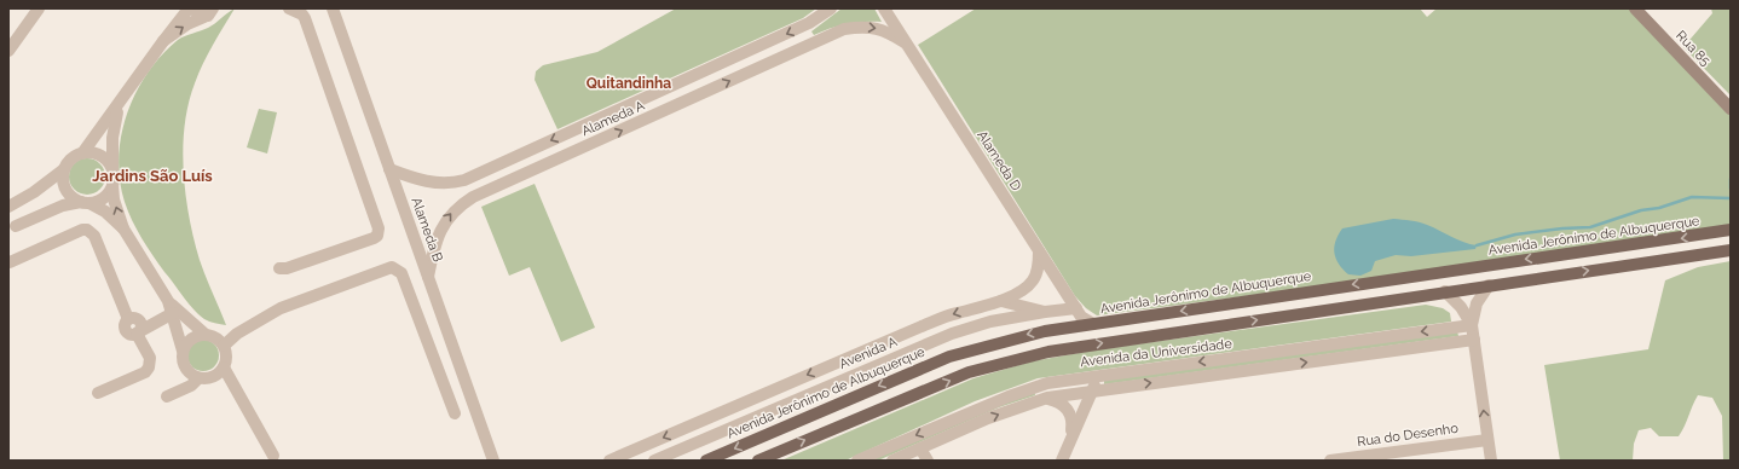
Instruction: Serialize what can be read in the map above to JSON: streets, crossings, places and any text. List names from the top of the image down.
{
  "streets": {
    "main road": ["Rua 85", "Avenida Jerônimo de Albuquerque"],
    "street": [
      "Alameda A",
      "Alameda D",
      "Alameda B",
      "Avenida A",
      "Avenida da Universidade",
      "Rua do Desenho"
    ]
  },
  "crossings": [
    ["Alameda A", "Alameda D"],
    ["Alameda A", "Alameda B"],
    ["Alameda D", "Avenida Jerônimo de Albuquerque"],
    ["Alameda D", "Avenida A"]
  ],
  "districts": ["Quitandinha", "Jardins São Luís"]
}
